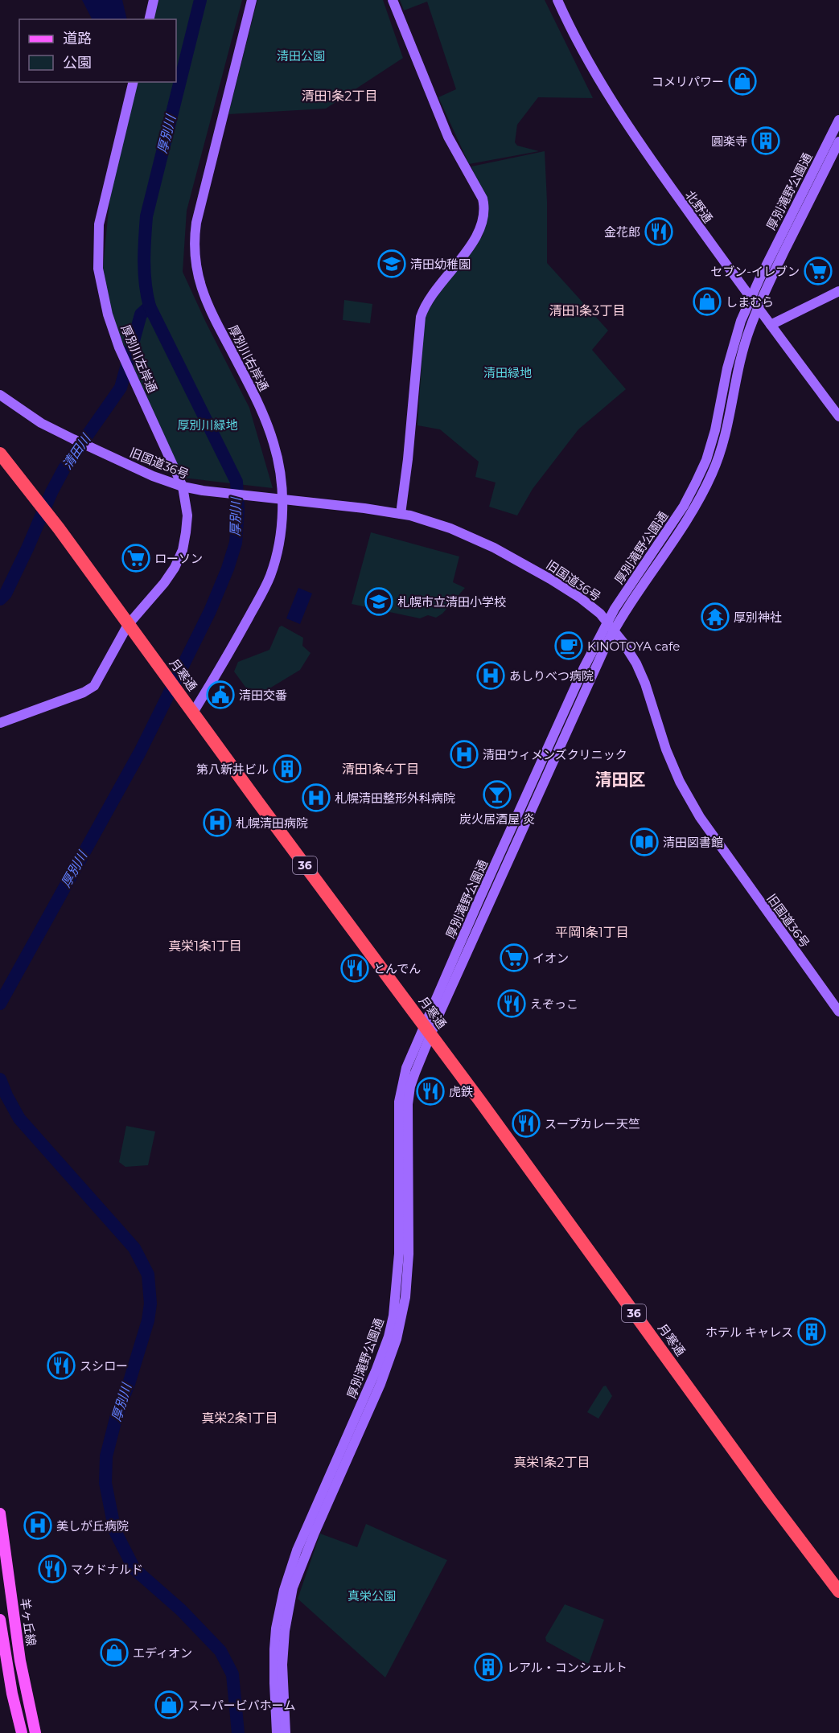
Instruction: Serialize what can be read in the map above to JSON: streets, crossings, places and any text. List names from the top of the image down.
{
  "streets": {
    "highway": ["月寒通", "36"],
    "main road": ["羊ヶ丘線"],
    "street": [
      "厚別滝野公園通",
      "北野通",
      "厚別川右岸通",
      "厚別川左岸通",
      "旧国道36号"
    ]
  },
  "crossings": [
    ["厚別滝野公園通", "北野通"],
    ["厚別滝野公園通", "旧国道36号"],
    ["厚別滝野公園通", "月寒通"],
    ["厚別川右岸通", "旧国道36号"],
    ["厚別川右岸通", "月寒通"],
    ["厚別川左岸通", "旧国道36号"],
    ["厚別川左岸通", "月寒通"]
  ],
  "districts": [
    "清田1条2丁目",
    "清田1条3丁目",
    "清田1条4丁目",
    "清田区",
    "平岡1条1丁目",
    "真栄1条1丁目",
    "真栄2条1丁目",
    "真栄1条2丁目"
  ],
  "water": ["厚別川", "清田川"],
  "parks": [
    "清田公園",
    "清田緑地",
    "厚別川緑地",
    "真栄公園"
  ],
  "places": {
    "shop": [
      "コメリパワー",
      "しまむら",
      "エディオン",
      "スーパービバホーム"
    ],
    "building": [
      "圓楽寺",
      "第八新井ビル",
      "ホテル キャレス",
      "レアル・コンシェルト"
    ],
    "restaurant": [
      "金花郎",
      "とんでん",
      "えぞっこ",
      "虎鉄",
      "スープカレー天竺",
      "スシロー",
      "マクドナルド"
    ],
    "school or university": ["清田幼稚園", "札幌市立清田小学校"],
    "supermarket": ["セブン-イレブン", "ローソン", "イオン"],
    "temple": ["厚別神社"],
    "cafe": ["KINOTOYA cafe"],
    "hospital": [
      "あしりべつ病院",
      "清田ウィメンズクリニック",
      "札幌清田整形外科病院",
      "札幌清田病院",
      "美しが丘病院"
    ],
    "public building": ["清田交番"],
    "bar": ["炭火居酒屋 炎"],
    "library": ["清田図書館"]
  },
  "legend": ["道路", "公園"]
}
